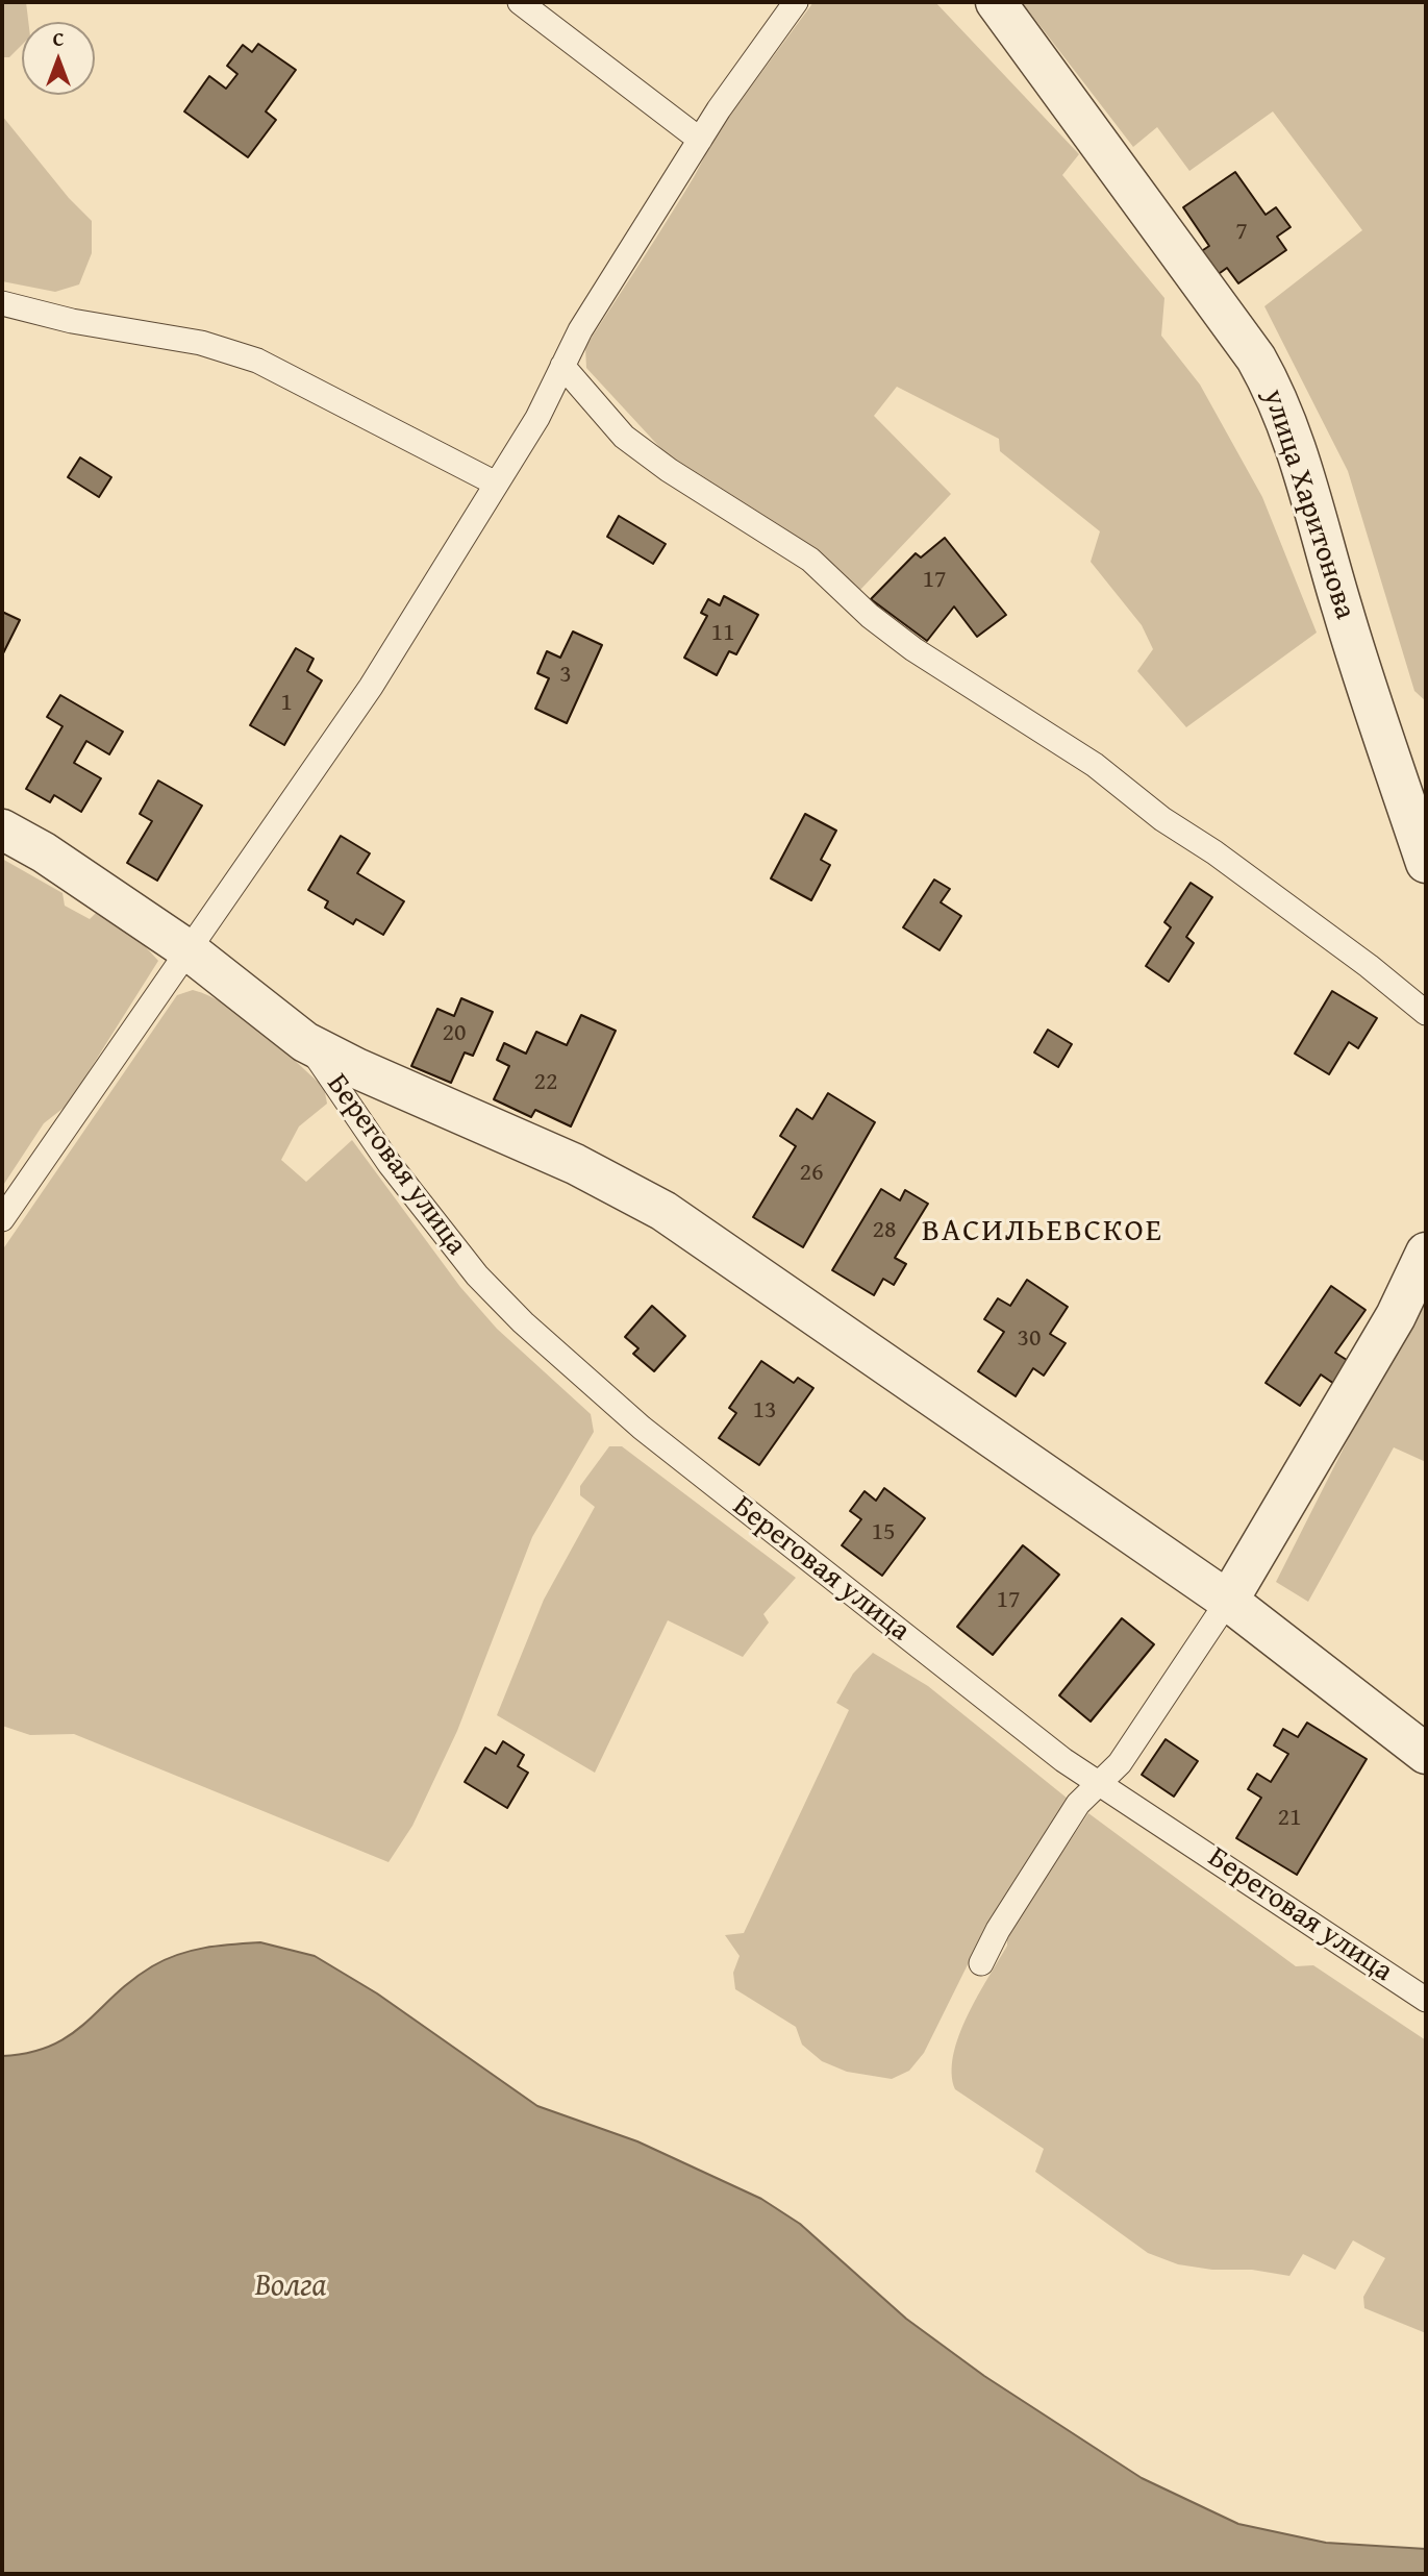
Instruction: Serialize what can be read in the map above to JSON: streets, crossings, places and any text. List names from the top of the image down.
{
  "streets": {
    "street": ["улица Харитонова", "Береговая улица"]
  },
  "districts": ["ВАСИЛЬЕВСКОЕ"],
  "water": ["Волга"],
  "house_numbers": [
    "7",
    "17",
    "11",
    "3",
    "1",
    "20",
    "22",
    "26",
    "28",
    "30",
    "13",
    "15",
    "17",
    "21"
  ],
  "north": "top"
}
